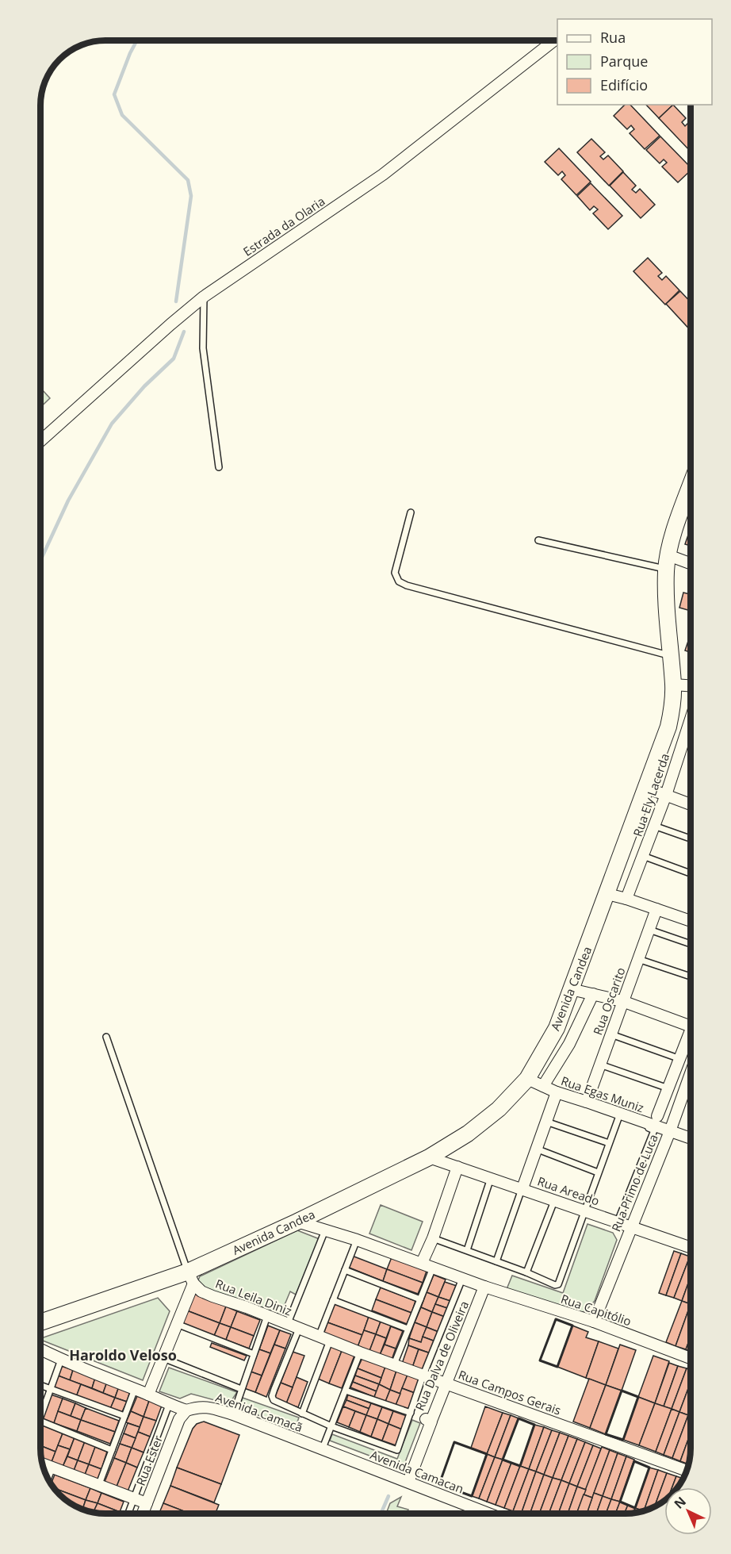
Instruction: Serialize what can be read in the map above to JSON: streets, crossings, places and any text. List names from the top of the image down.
{
  "streets": {
    "main road": ["Avenida Candea"],
    "street": [
      "Estrada da Olaria",
      "Rua Ely Lacerda",
      "Rua Oscarito",
      "Rua Egas Muniz",
      "Rua Primo de Luca",
      "Rua Areado",
      "Rua Leila Diniz",
      "Rua Capitólio",
      "Rua Dalva de Oliveira",
      "Rua Campos Gerais",
      "Avenida Camacã",
      "Rua Ester",
      "Avenida Camacan"
    ]
  },
  "crossings": [
    ["Avenida Candea", "Rua Egas Muniz"],
    ["Avenida Candea", "Rua Areado"],
    ["Avenida Candea", "Rua Leila Diniz"],
    ["Avenida Candea", "Rua Capitólio"],
    ["Rua Oscarito", "Rua Egas Muniz"],
    ["Rua Egas Muniz", "Rua Primo de Luca"],
    ["Rua Egas Muniz", "Rua Areado"],
    ["Rua Primo de Luca", "Rua Areado"],
    ["Rua Primo de Luca", "Rua Capitólio"],
    ["Rua Areado", "Rua Capitólio"],
    ["Rua Leila Diniz", "Rua Campos Gerais"],
    ["Rua Capitólio", "Rua Dalva de Oliveira"],
    ["Rua Dalva de Oliveira", "Rua Campos Gerais"],
    ["Rua Dalva de Oliveira", "Avenida Camacan"],
    ["Avenida Camacã", "Rua Ester"],
    ["Avenida Camacã", "Avenida Camacan"]
  ],
  "districts": ["Haroldo Veloso"],
  "legend": ["Rua", "Parque", "Edifício"],
  "north": "top left"
}
